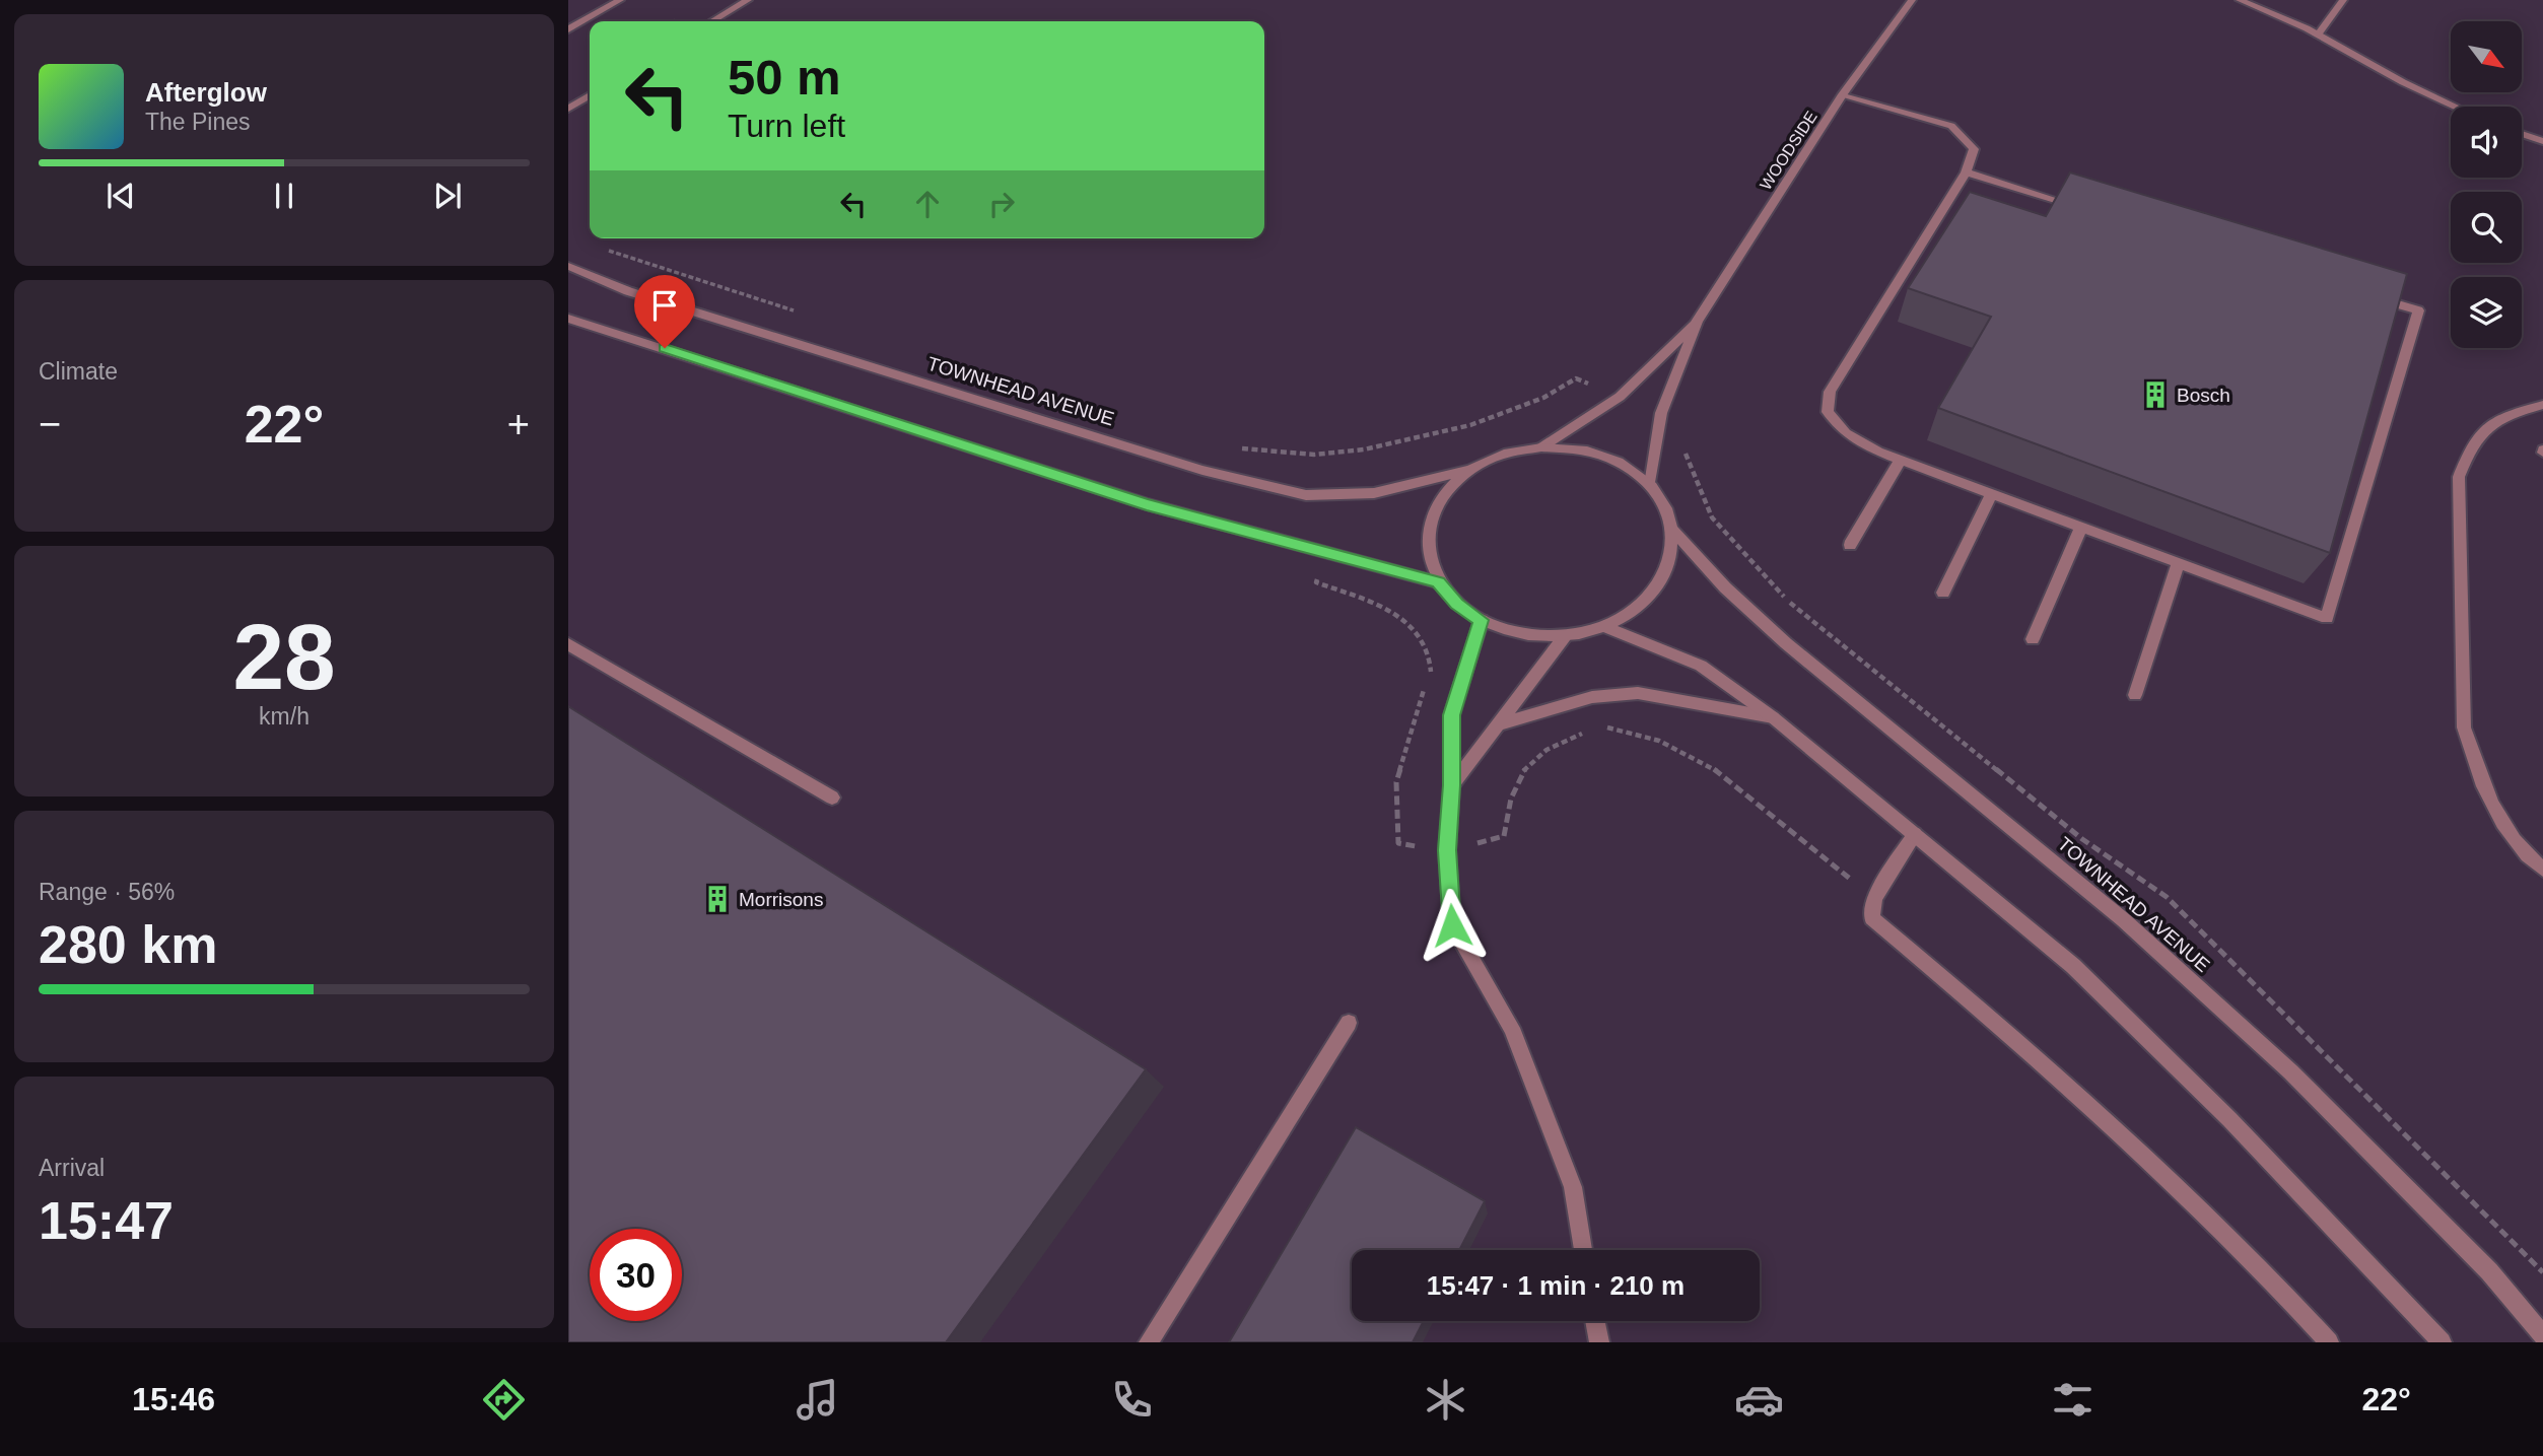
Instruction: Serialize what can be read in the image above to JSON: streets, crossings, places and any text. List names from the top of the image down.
{
  "streets": {
    "street": ["WOODSIDE", "TOWNHEAD AVENUE"]
  },
  "crossings": [
    ["WOODSIDE", "TOWNHEAD AVENUE"]
  ],
  "places": {
    "building": ["Bosch", "Morrisons"]
  },
  "north": "bottom right",
  "page": {
    "turn": ["50 m", "Turn left"],
    "song": ["Afterglow", "The Pines"],
    "tile": [
      "Climate",
      ["28", "km/h"],
      ["Range · 56%", "280 km"],
      ["Arrival", "15:47"]
    ],
    "heat": ["−", "22°", "+"],
    "limit": "30",
    "trip": "15:47 · 1 min · 210 m",
    "tabs": ["15:46", "22°"]
  }
}
